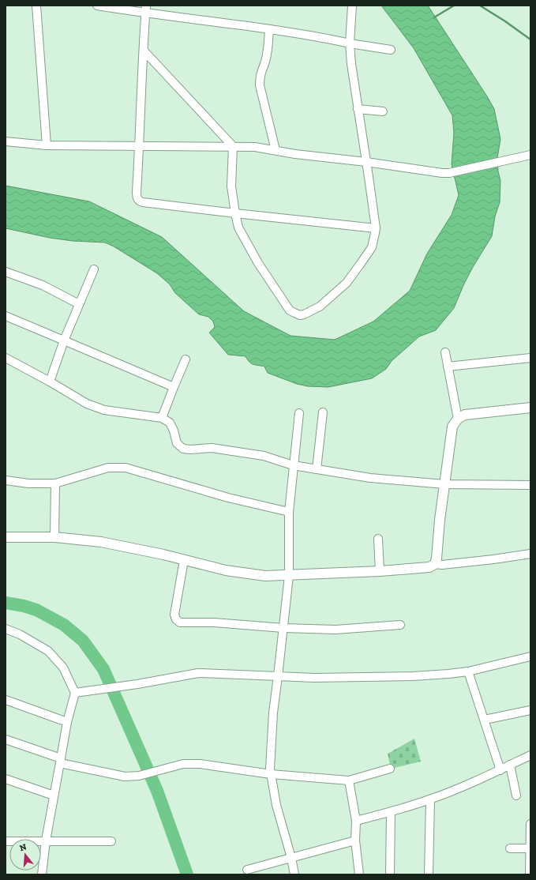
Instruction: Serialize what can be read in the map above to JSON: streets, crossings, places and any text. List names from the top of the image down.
{
  "north": "top"
}
